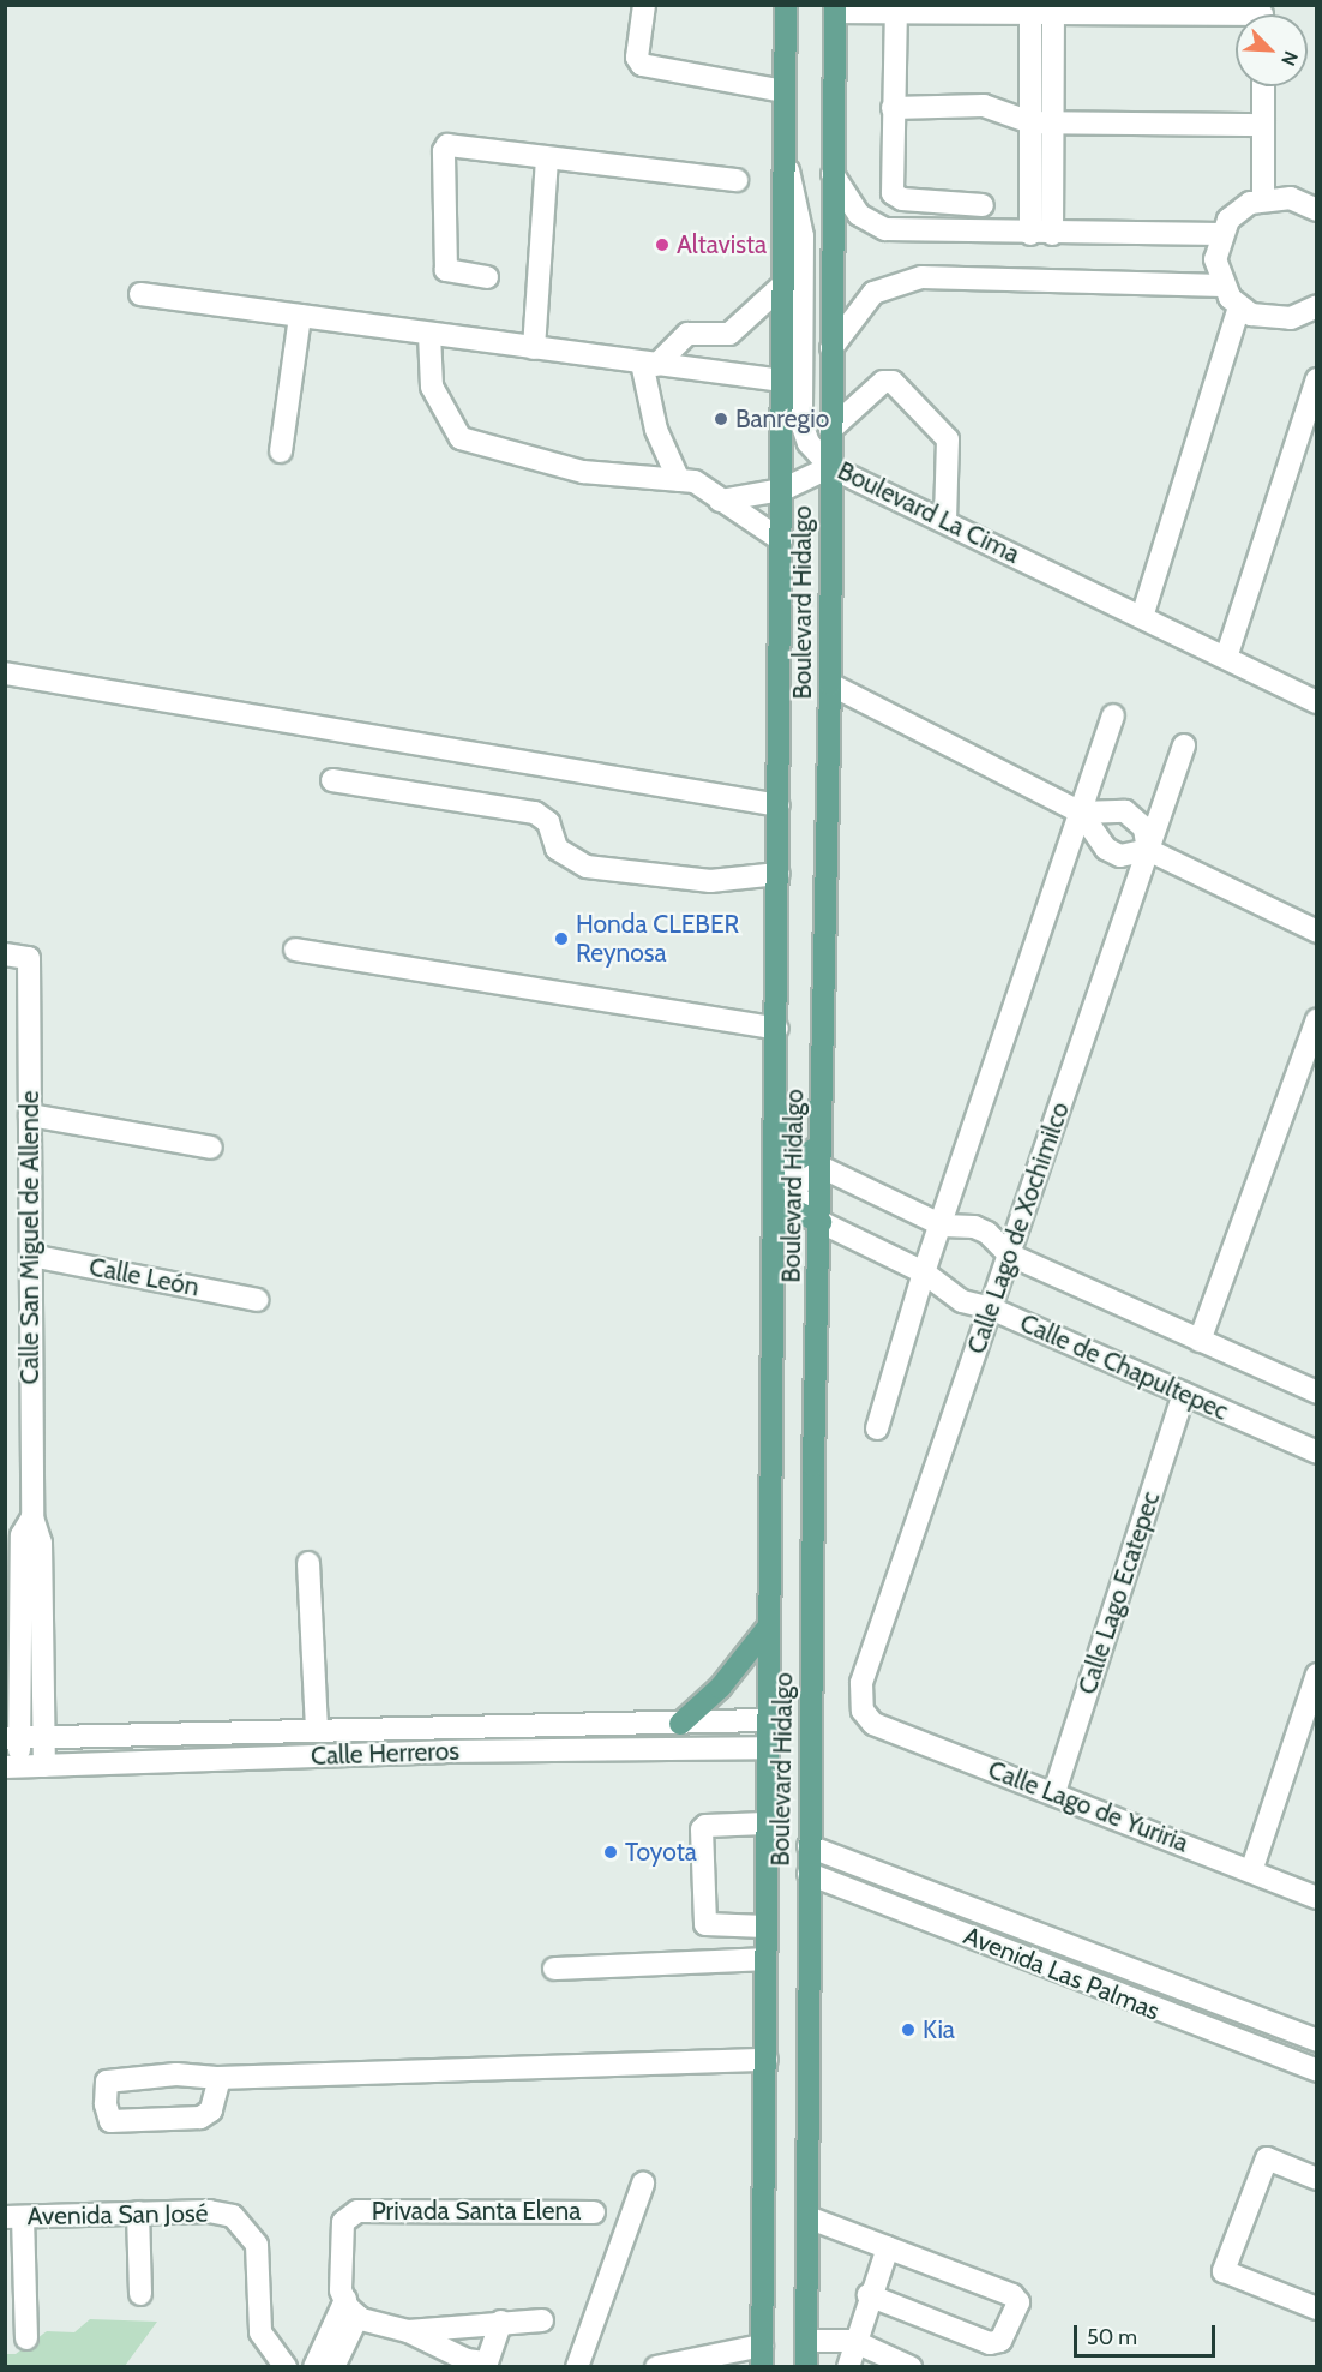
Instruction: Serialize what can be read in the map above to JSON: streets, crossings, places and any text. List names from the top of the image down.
{
  "streets": {
    "main road": ["Boulevard Hidalgo"],
    "street": [
      "Boulevard La Cima",
      "Calle Lago de Xochimilco",
      "Calle San Miguel de Allende",
      "Calle León",
      "Calle de Chapultepec",
      "Calle Lago Ecatepec",
      "Calle Herreros",
      "Calle Lago de Yuriria",
      "Avenida Las Palmas",
      "Privada Santa Elena",
      "Avenida San José"
    ]
  },
  "crossings": [
    ["Boulevard La Cima", "Boulevard Hidalgo"],
    ["Boulevard Hidalgo", "Calle de Chapultepec"],
    ["Boulevard Hidalgo", "Calle Herreros"],
    ["Boulevard Hidalgo", "Avenida Las Palmas"],
    ["Calle Lago de Xochimilco", "Calle de Chapultepec"],
    ["Calle Lago de Xochimilco", "Calle Lago de Yuriria"],
    ["Calle San Miguel de Allende", "Calle León"],
    ["Calle de Chapultepec", "Calle Lago Ecatepec"],
    ["Calle Lago Ecatepec", "Calle Lago de Yuriria"]
  ],
  "places": [
    "Altavista",
    "Banregio",
    "Honda CLEBER Reynosa",
    "Toyota",
    "Kia"
  ],
  "scale_bar": "50 m",
  "north": "bottom right"
}
